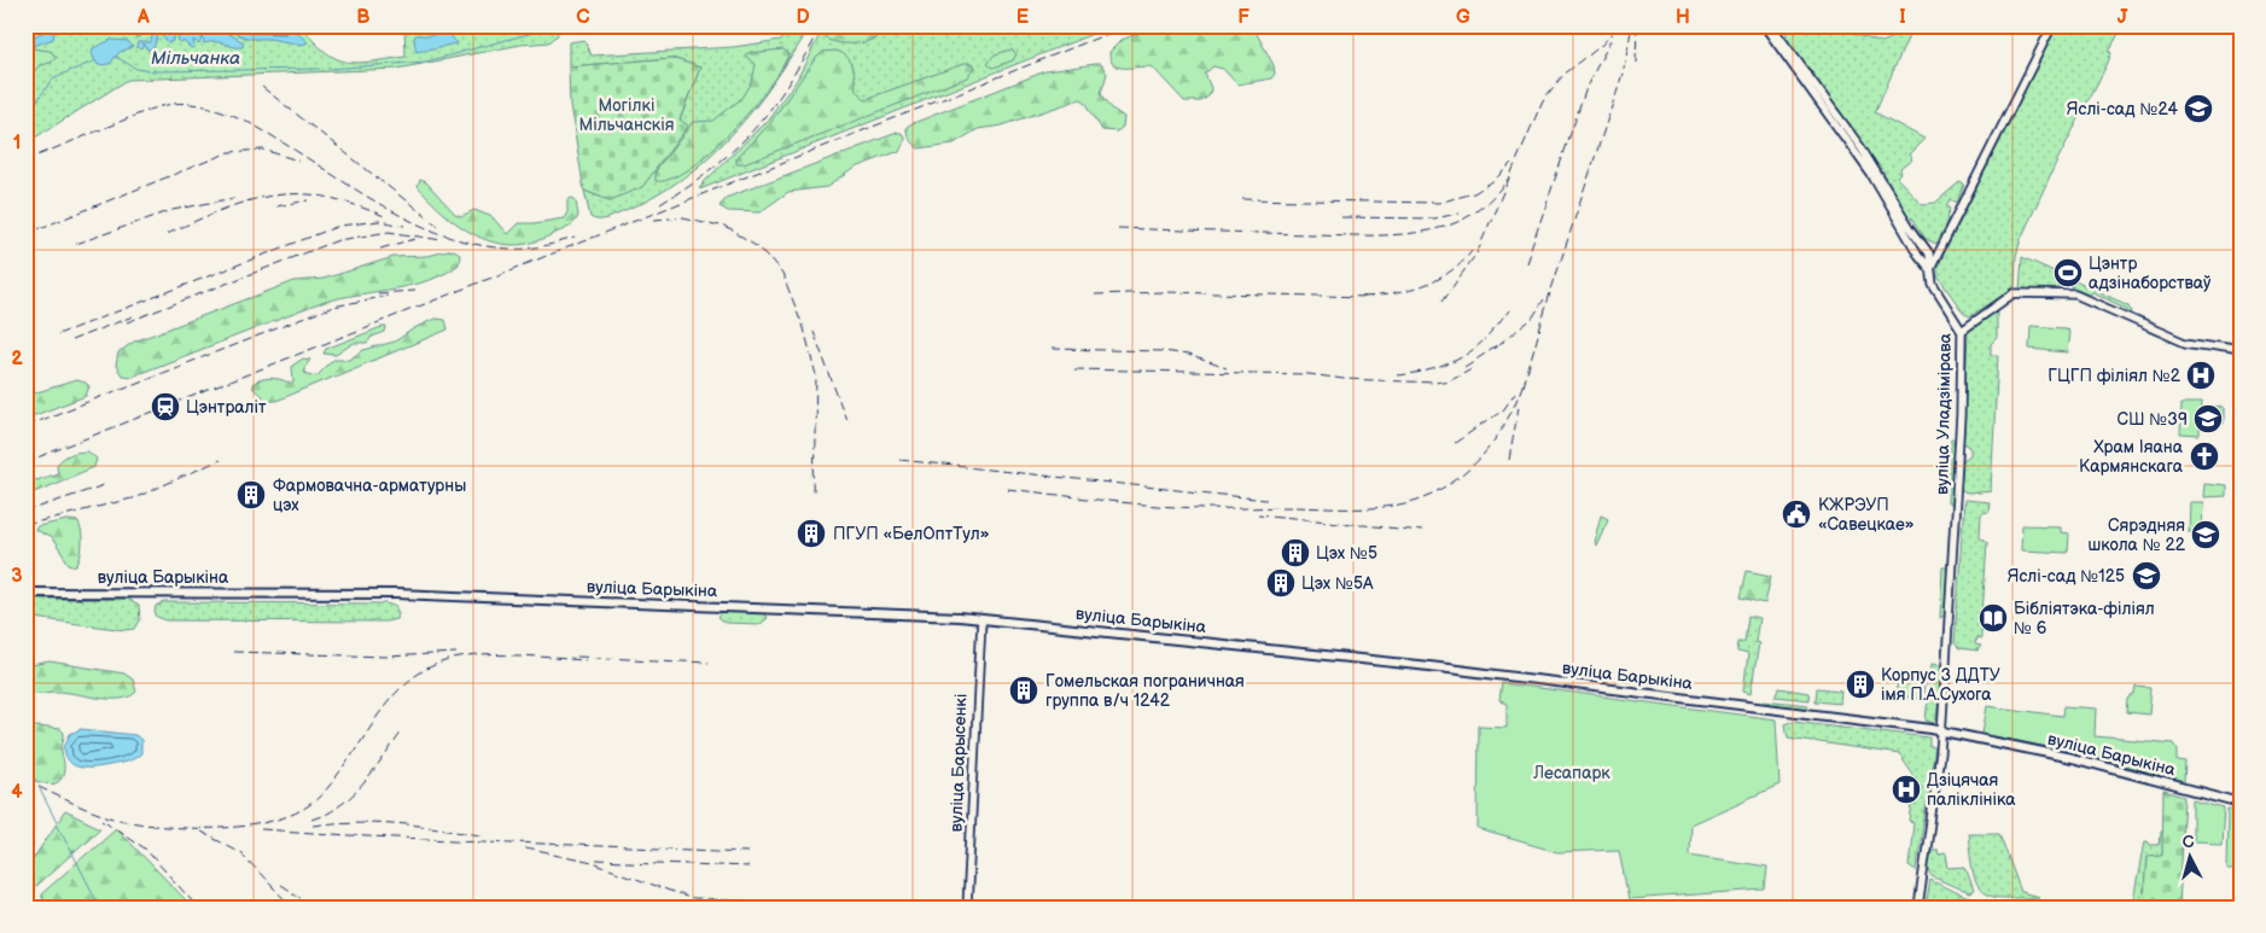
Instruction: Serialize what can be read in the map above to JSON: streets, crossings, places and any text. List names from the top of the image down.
{
  "streets": {
    "main road": ["вуліца Уладзімірава", "вуліца Барыкіна", "вуліца Барысенкі"]
  },
  "crossings": [
    ["вуліца Уладзімірава", "вуліца Барыкіна"],
    ["вуліца Барыкіна", "вуліца Барысенкі"]
  ],
  "water": ["Мільчанка"],
  "parks": ["Могілкі Мільчанскія", "Лесапарк"],
  "places": {
    "school or university": [
      "Яслі-сад №24",
      "СШ №39",
      "Сярэдняя школа № 22",
      "Яслі-сад №125"
    ],
    "sports": ["Цэнтр адзінаборстваў"],
    "hospital": ["ГЦГП філіял №2", "Дзіцячая паліклініка"],
    "station": ["Цэнтраліт"],
    "church": ["Храм Іяана Кармянскага"],
    "building": [
      "Фармовачна-арматурны цэх",
      "ПГУП «БелОптТул»",
      "Цэх №5",
      "Цэх №5А",
      "Корпус 3 ДДТУ імя П.А.Сухога",
      "Гомельская пограничная группа в/ч 1242"
    ],
    "public building": ["КЖРЭУП «Савецкае»"],
    "library": ["Бібліятэка-філіял № 6"]
  },
  "north": "top",
  "grid": {
    "columns": [
      "A",
      "B",
      "C",
      "D",
      "E",
      "F",
      "G",
      "H",
      "I",
      "J"
    ],
    "rows": [
      "1",
      "2",
      "3",
      "4"
    ]
  }
}
